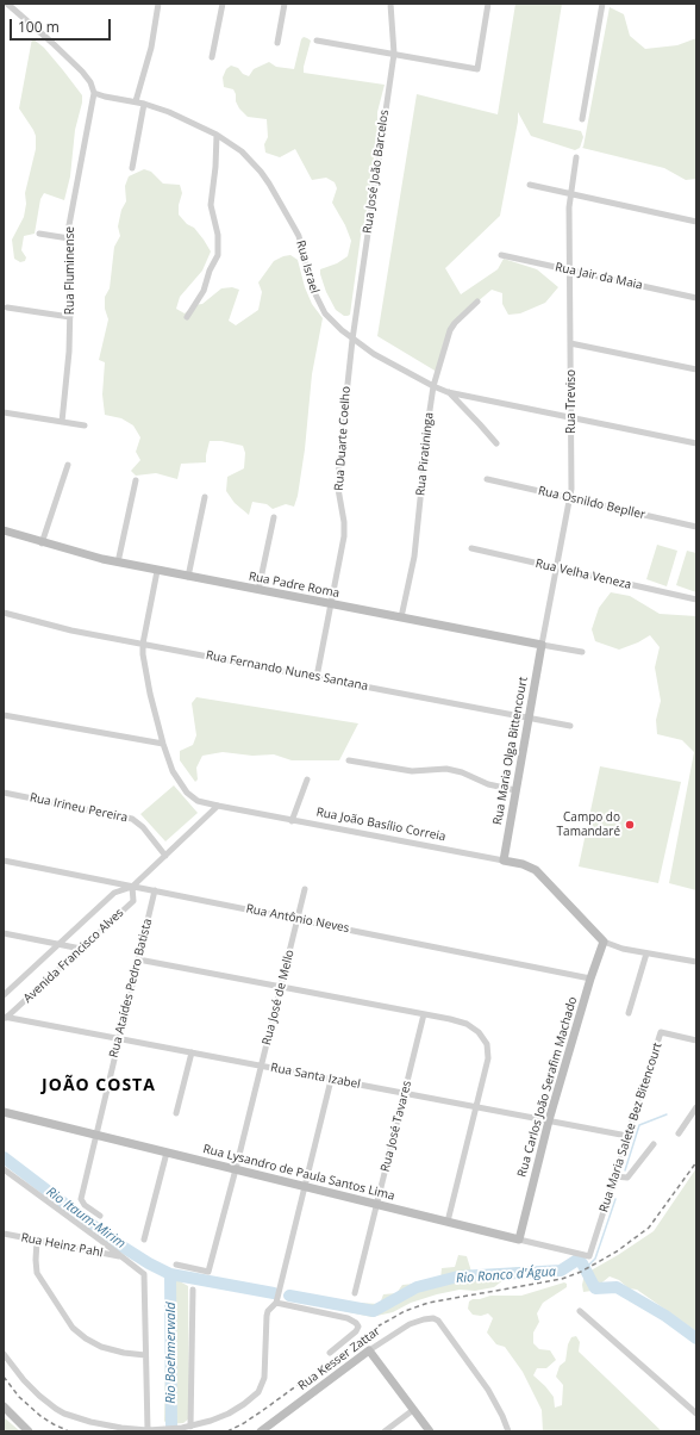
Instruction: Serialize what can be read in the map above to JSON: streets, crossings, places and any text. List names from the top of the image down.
{
  "streets": {
    "street": [
      "Rua José João Barcelos",
      "Rua Israel",
      "Rua Fluminense",
      "Rua Jair da Maia",
      "Rua Treviso",
      "Rua Duarte Coelho",
      "Rua Piratininga",
      "Rua Osnildo Bepller",
      "Rua Velha Veneza",
      "Rua Padre Roma",
      "Rua Fernando Nunes Santana",
      "Rua Maria Olga Bittencourt",
      "Rua Irineu Pereira",
      "Rua João Basílio Correia",
      "Rua Antônio Neves",
      "Avenida Francisco Alves",
      "Rua Ataídes Pedro Batista",
      "Rua José de Mello",
      "Rua Santa Izabel",
      "Rua Carlos João Serafim Machado",
      "Rua José Tavares",
      "Rua Maria Salete Bez Bitencourt",
      "Rua Lysandro de Paula Santos Lima",
      "Rua Heinz Pahl",
      "Rua Kesser Zattar"
    ]
  },
  "crossings": [
    ["Rua José João Barcelos", "Rua Israel"],
    ["Rua José João Barcelos", "Rua Duarte Coelho"],
    ["Rua Israel", "Rua Fluminense"],
    ["Rua Israel", "Rua Treviso"],
    ["Rua Israel", "Rua Duarte Coelho"],
    ["Rua Israel", "Rua Piratininga"],
    ["Rua Jair da Maia", "Rua Treviso"],
    ["Rua Treviso", "Rua Osnildo Bepller"],
    ["Rua Treviso", "Rua Velha Veneza"],
    ["Rua Treviso", "Rua Padre Roma"],
    ["Rua Treviso", "Rua Maria Olga Bittencourt"],
    ["Rua Duarte Coelho", "Rua Padre Roma"],
    ["Rua Duarte Coelho", "Rua Fernando Nunes Santana"],
    ["Rua Piratininga", "Rua Padre Roma"],
    ["Rua Padre Roma", "Rua Maria Olga Bittencourt"],
    ["Rua Padre Roma", "Rua João Basílio Correia"],
    ["Rua Fernando Nunes Santana", "Rua Maria Olga Bittencourt"],
    ["Rua Fernando Nunes Santana", "Rua João Basílio Correia"],
    ["Rua Maria Olga Bittencourt", "Rua João Basílio Correia"],
    ["Rua Irineu Pereira", "Avenida Francisco Alves"],
    ["Rua João Basílio Correia", "Avenida Francisco Alves"],
    ["Rua João Basílio Correia", "Rua Carlos João Serafim Machado"],
    ["Rua Antônio Neves", "Avenida Francisco Alves"],
    ["Rua Antônio Neves", "Rua Ataídes Pedro Batista"],
    ["Rua Antônio Neves", "Rua José de Mello"],
    ["Rua Antônio Neves", "Rua Carlos João Serafim Machado"],
    ["Avenida Francisco Alves", "Rua Santa Izabel"],
    ["Rua Ataídes Pedro Batista", "Rua Santa Izabel"],
    ["Rua Ataídes Pedro Batista", "Rua Lysandro de Paula Santos Lima"],
    ["Rua José de Mello", "Rua Santa Izabel"],
    ["Rua José de Mello", "Rua Lysandro de Paula Santos Lima"],
    ["Rua Santa Izabel", "Rua Carlos João Serafim Machado"],
    ["Rua Santa Izabel", "Rua José Tavares"],
    ["Rua Santa Izabel", "Rua Maria Salete Bez Bitencourt"],
    ["Rua Carlos João Serafim Machado", "Rua Lysandro de Paula Santos Lima"],
    ["Rua José Tavares", "Rua Lysandro de Paula Santos Lima"],
    ["Rua Maria Salete Bez Bitencourt", "Rua Lysandro de Paula Santos Lima"]
  ],
  "districts": ["JOÃO COSTA"],
  "water": ["Rio Itaum-Mirim", "Rio Ronco d'Água", "Rio Boehmerwald"],
  "places": ["Campo do Tamandaré"],
  "scale_bar": "100 m"
}
